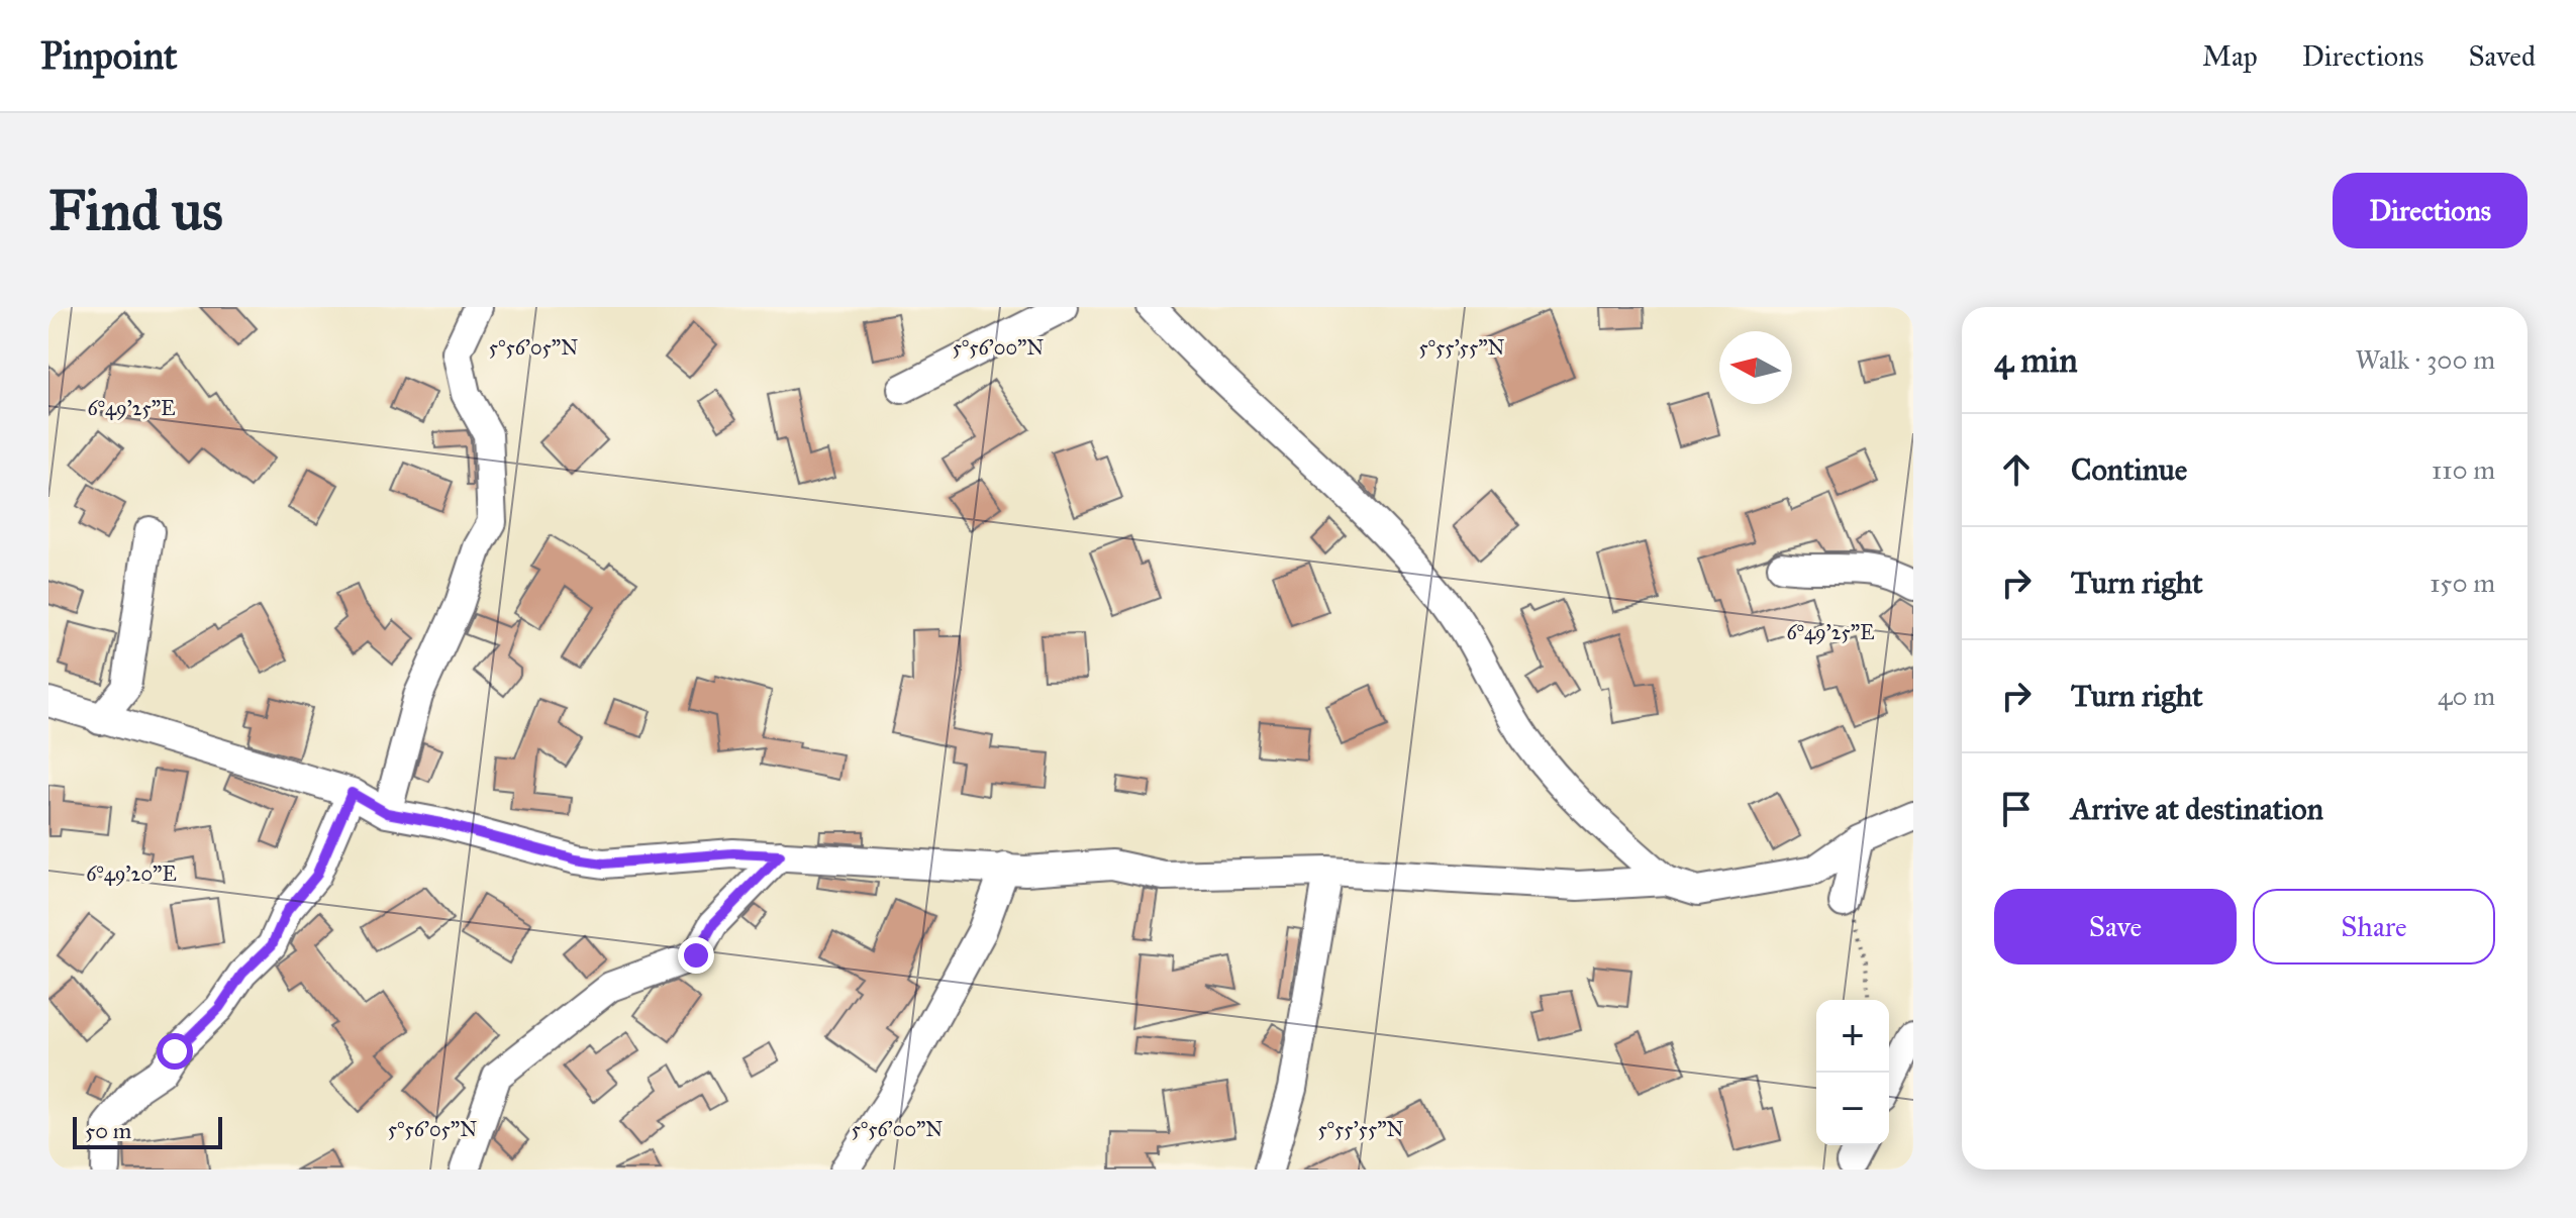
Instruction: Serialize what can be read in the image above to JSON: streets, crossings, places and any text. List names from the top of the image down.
{
  "scale_bar": "50 m",
  "north": "left",
  "page": {
    "header": "Pinpoint",
    "nav": ["Map", "Directions", "Saved"],
    "buttons": [
      "Directions",
      ["Save", "Share"]
    ],
    "title": "Find us",
    "heading": ["4 min", "Walk · 300 m"],
    "list": [
      ["Continue", "110 m"],
      ["Turn right", "150 m"],
      ["Turn right", "40 m"],
      "Arrive at destination"
    ],
    "map_buttons": ["+", "−"],
    "scale": "50 m"
  },
  "coordinates": [
    "5°56'05\"N",
    "5°56'00\"N",
    "5°55'55\"N",
    "6°49'25\"E",
    "6°49'20\"E"
  ]
}
